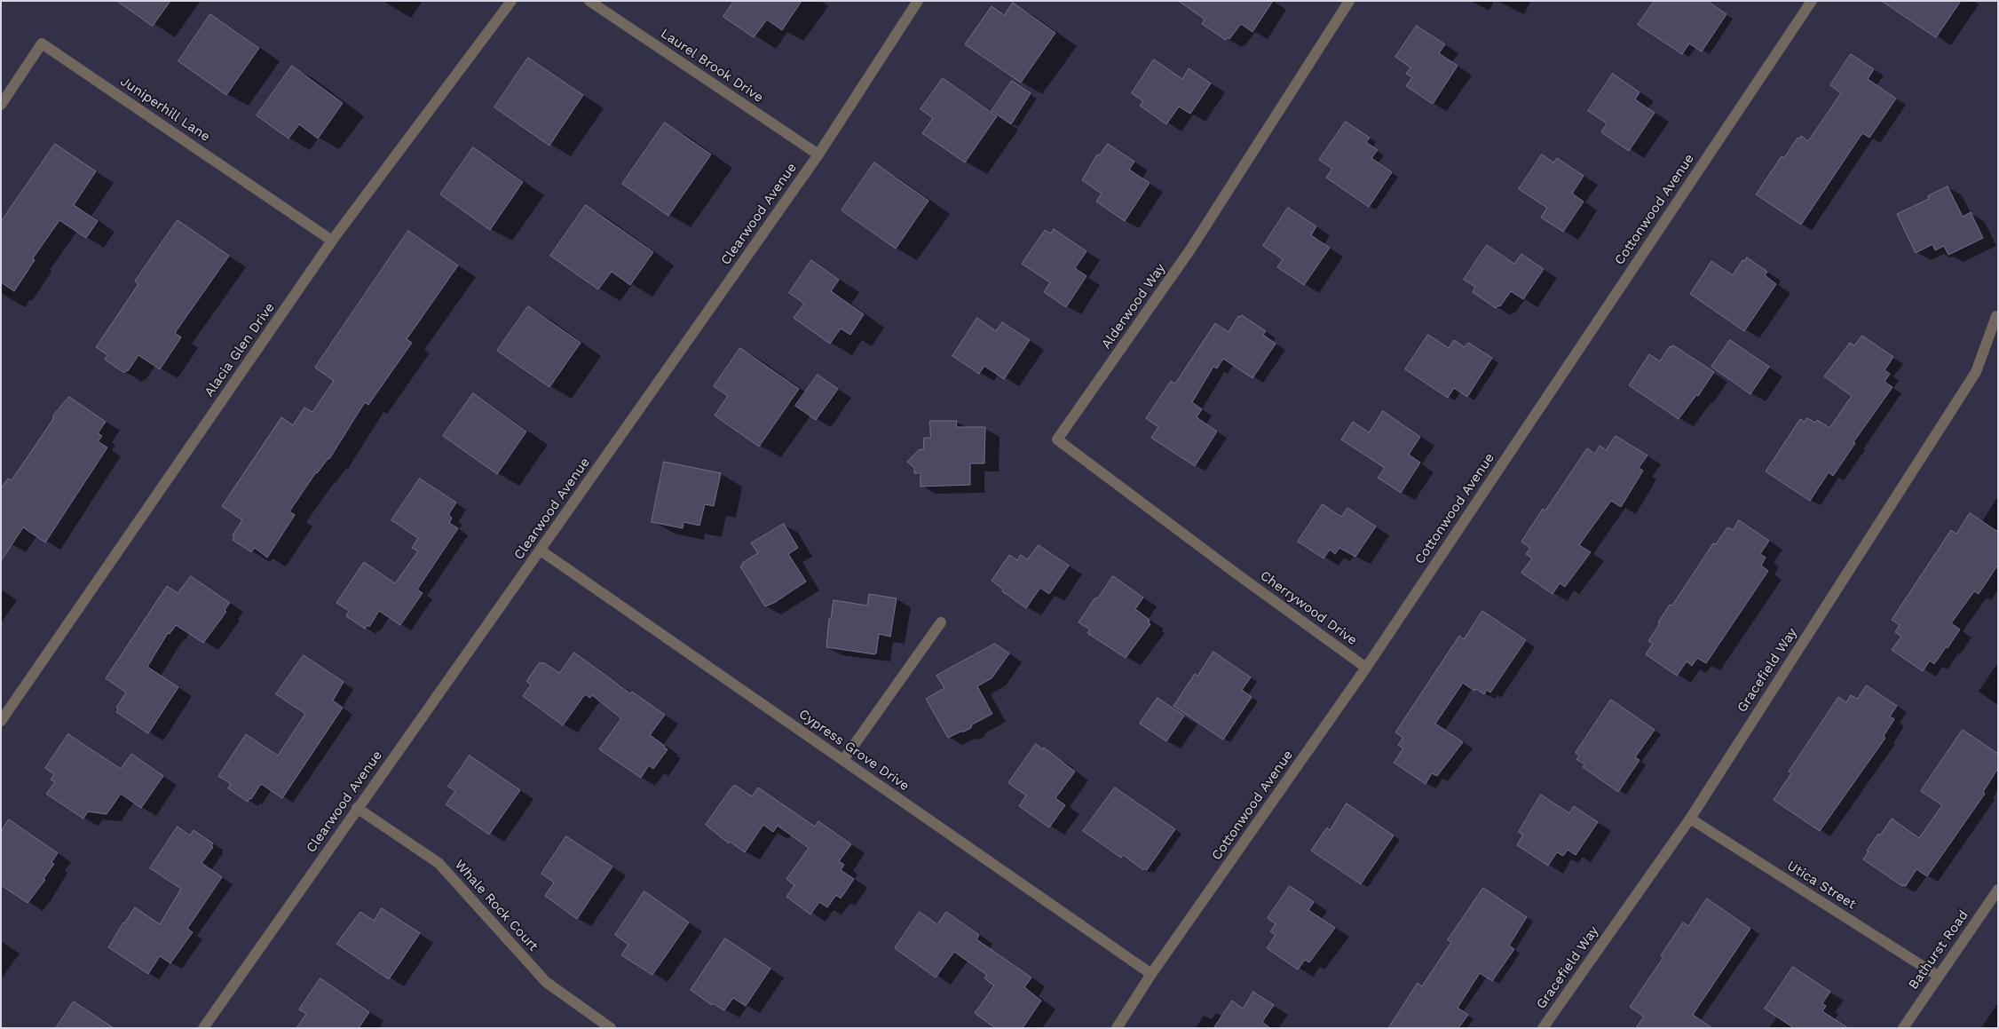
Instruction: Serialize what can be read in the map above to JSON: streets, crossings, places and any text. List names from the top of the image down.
{
  "streets": {
    "street": [
      "Laurel Brook Drive",
      "Juniperhill Lane",
      "Cottonwood Avenue",
      "Clearwood Avenue",
      "Alderwood Way",
      "Alacia Glen Drive",
      "Cherrywood Drive",
      "Gracefield Way",
      "Cypress Grove Drive",
      "Utica Street",
      "Whale Rock Court",
      "Bathurst Road"
    ]
  },
  "crossings": [
    ["Laurel Brook Drive", "Clearwood Avenue"],
    ["Juniperhill Lane", "Alacia Glen Drive"],
    ["Cottonwood Avenue", "Cherrywood Drive"],
    ["Cottonwood Avenue", "Cypress Grove Drive"],
    ["Clearwood Avenue", "Cypress Grove Drive"],
    ["Clearwood Avenue", "Whale Rock Court"],
    ["Alderwood Way", "Cherrywood Drive"],
    ["Gracefield Way", "Utica Street"],
    ["Utica Street", "Bathurst Road"]
  ]
}
